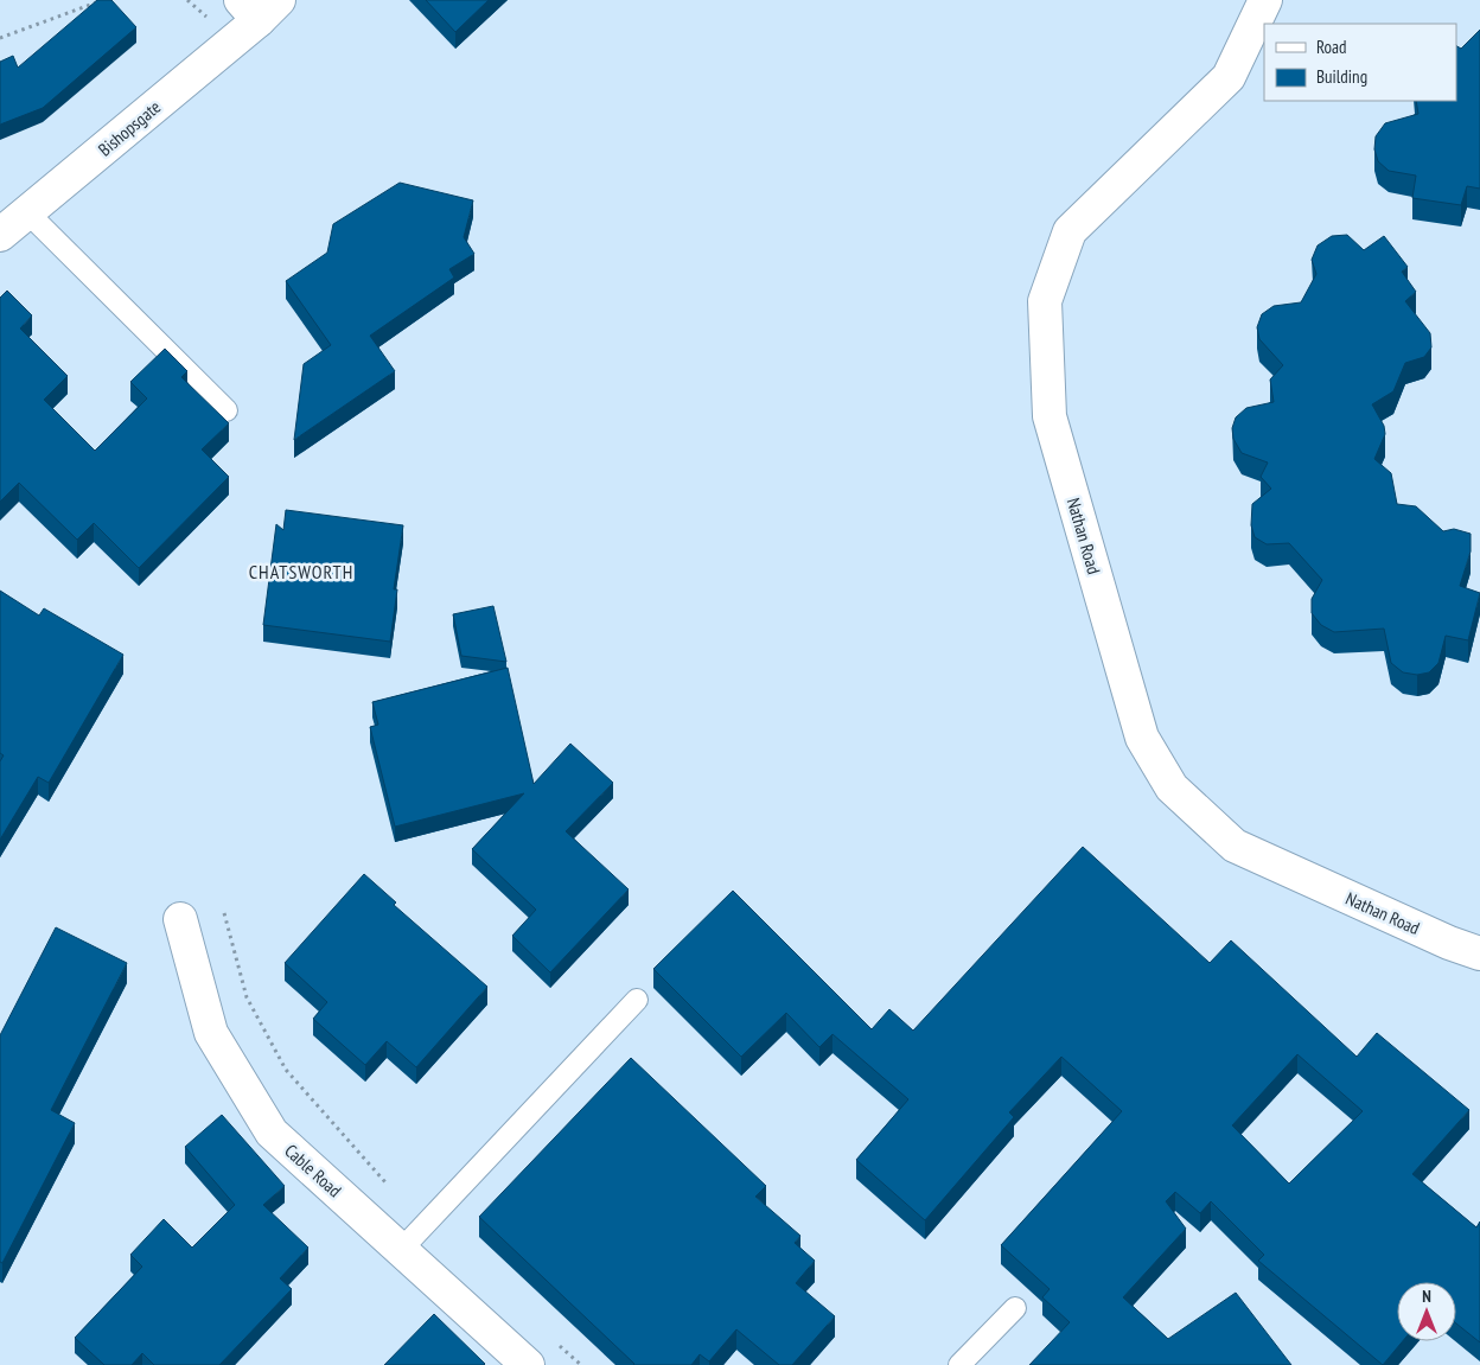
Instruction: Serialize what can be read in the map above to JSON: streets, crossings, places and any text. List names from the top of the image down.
{
  "streets": {
    "street": ["Bishopsgate", "Nathan Road", "Cable Road"]
  },
  "districts": ["CHATSWORTH"],
  "legend": ["Road", "Building"],
  "north": "top"
}
